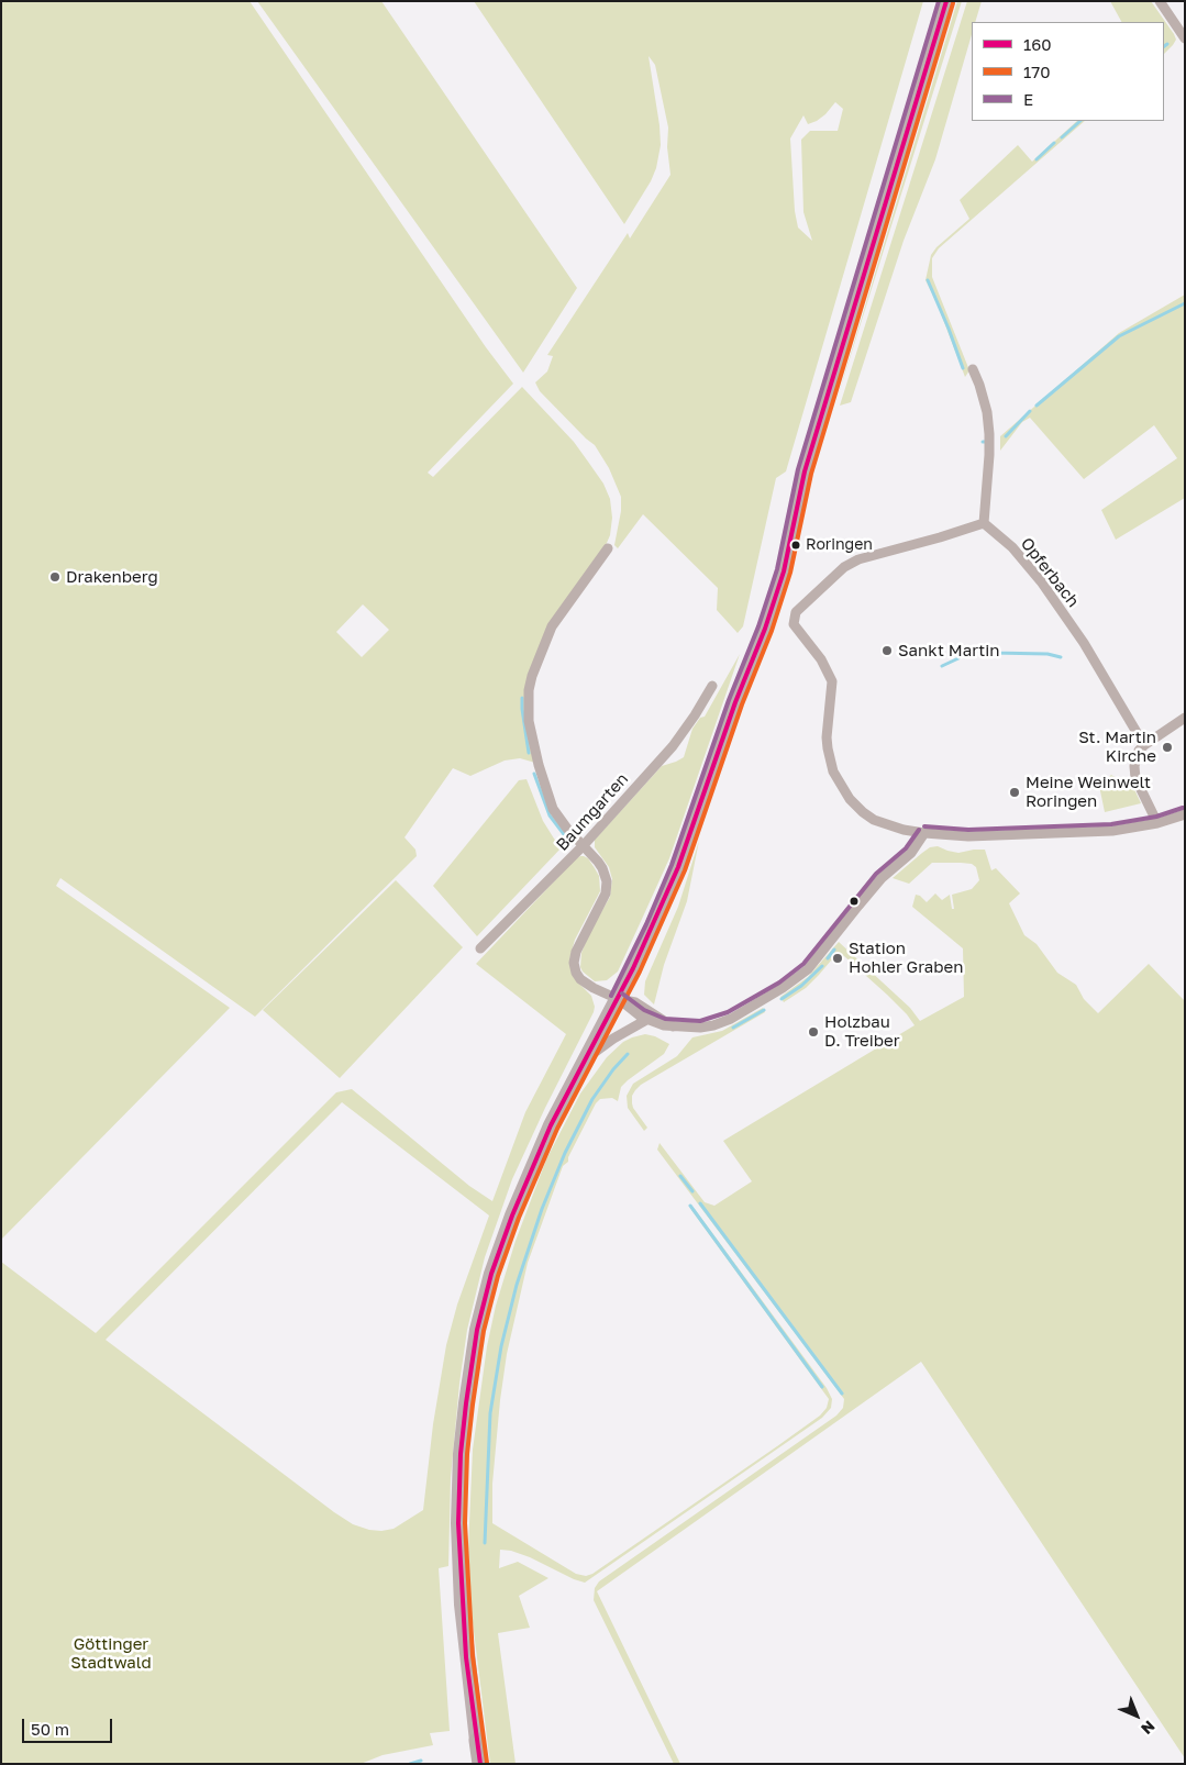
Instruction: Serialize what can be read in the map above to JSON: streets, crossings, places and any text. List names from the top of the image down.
{
  "streets": {
    "street": ["Opferbach", "Baumgarten"]
  },
  "parks": ["Göttinger Stadtwald"],
  "places": [
    "Roringen",
    "Drakenberg",
    "Sankt Martin",
    "St. Martin Kirche",
    "Meine Weinwelt Roringen",
    "Station Hohler Graben",
    "Holzbau D. Treiber"
  ],
  "lines": ["transit line 160", "transit line E", "transit line 170"],
  "legend": ["160", "170", "E"],
  "scale_bar": "50 m",
  "north": "bottom right"
}
